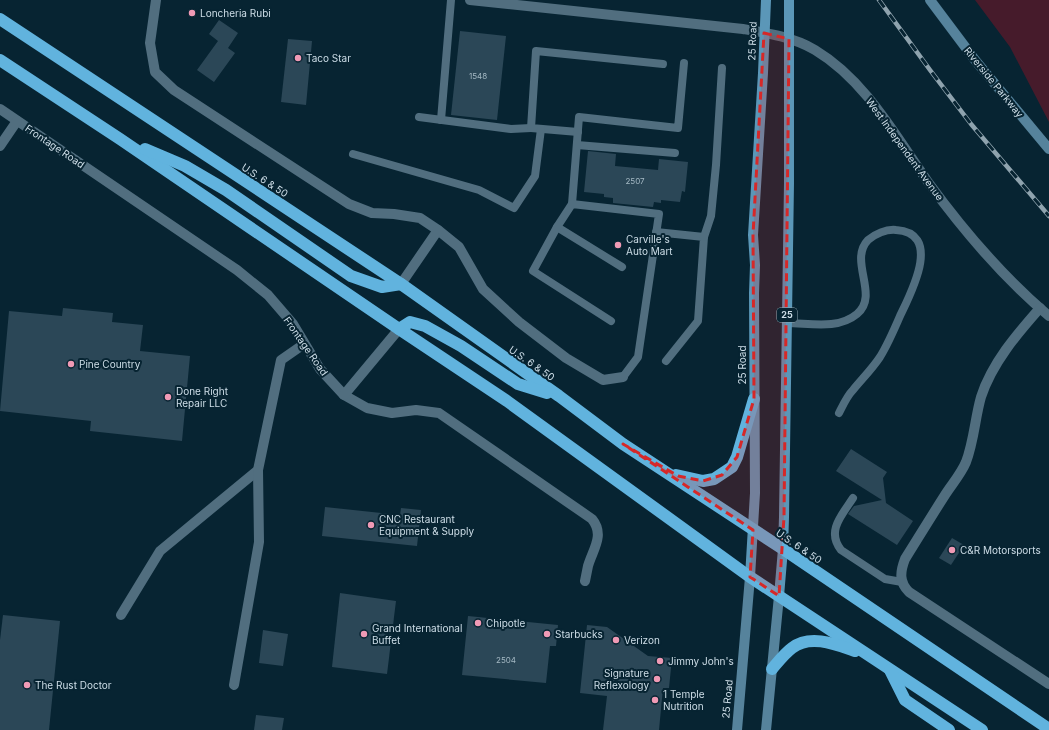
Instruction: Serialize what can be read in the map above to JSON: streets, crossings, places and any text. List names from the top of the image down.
{
  "streets": {
    "highway": ["U.S. 6 & 50"],
    "main road": ["25 Road", "Riverside Parkway", "25"],
    "street": ["Frontage Road", "West Independent Avenue"]
  },
  "crossings": [
    ["25 Road", "U.S. 6 & 50"],
    ["U.S. 6 & 50", "25"]
  ],
  "places": [
    "Loncheria Rubi",
    "Taco Star",
    "Carville's Auto Mart",
    "Pine Country",
    "Done Right Repair LLC",
    "CNC Restaurant Equipment & Supply",
    "C&R Motorsports",
    "Chipotle",
    "Grand International Buffet",
    "Starbucks",
    "Verizon",
    "Jimmy John's",
    "Signature Reflexology",
    "The Rust Doctor",
    "1 Temple Nutrition"
  ],
  "house_numbers": ["1548", "2507", "2504"]
}
